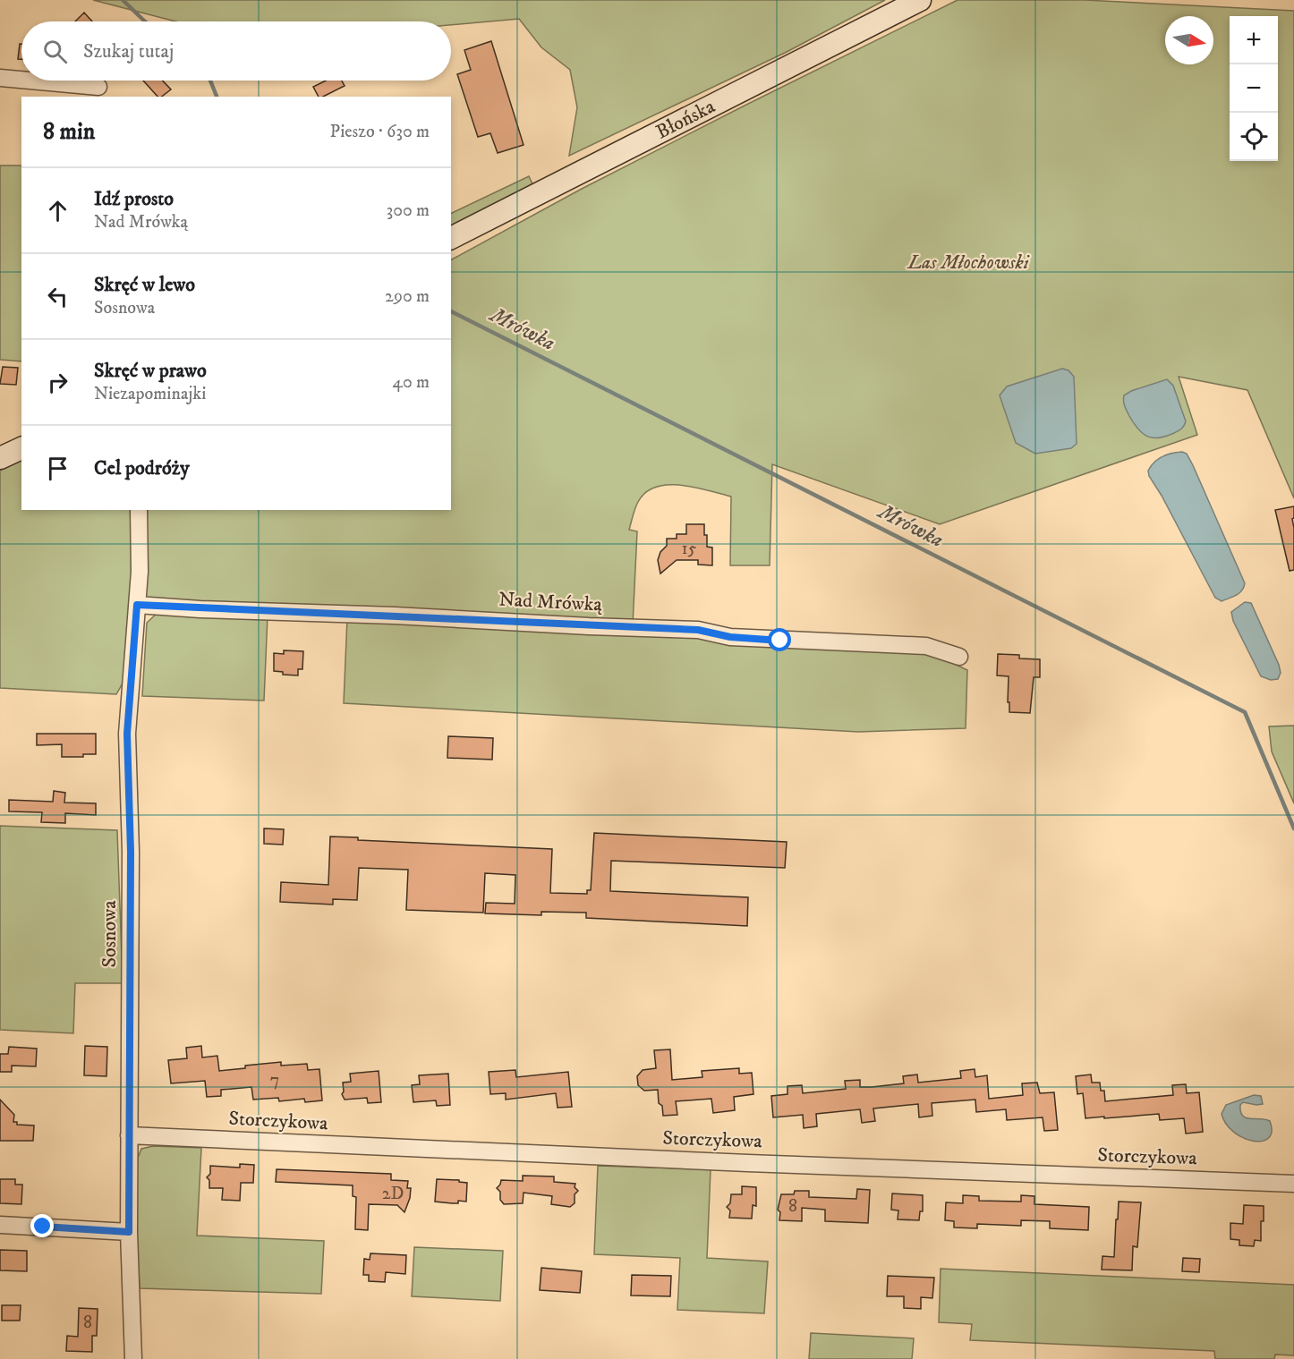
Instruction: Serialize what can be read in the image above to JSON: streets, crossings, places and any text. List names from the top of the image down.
{
  "streets": {
    "main road": ["Błońska"],
    "street": ["Nad Mrówką", "Sosnowa", "Storczykowa"]
  },
  "crossings": [
    ["Nad Mrówką", "Sosnowa"],
    ["Sosnowa", "Storczykowa"]
  ],
  "water": ["Mrówka"],
  "parks": ["Las Młochowski"],
  "house_numbers": [
    "15",
    "7",
    "2D",
    "8",
    "8"
  ],
  "north": "right",
  "page": {
    "map_buttons": ["+", "−"],
    "search": "Szukaj tutaj",
    "heading": ["8 min", "Pieszo · 630 m"],
    "list": [
      ["Idź prosto", "Nad Mrówką", "300 m"],
      ["Skręć w lewo", "Sosnowa", "290 m"],
      ["Skręć w prawo", "Niezapominajki", "40 m"],
      "Cel podróży"
    ]
  }
}
